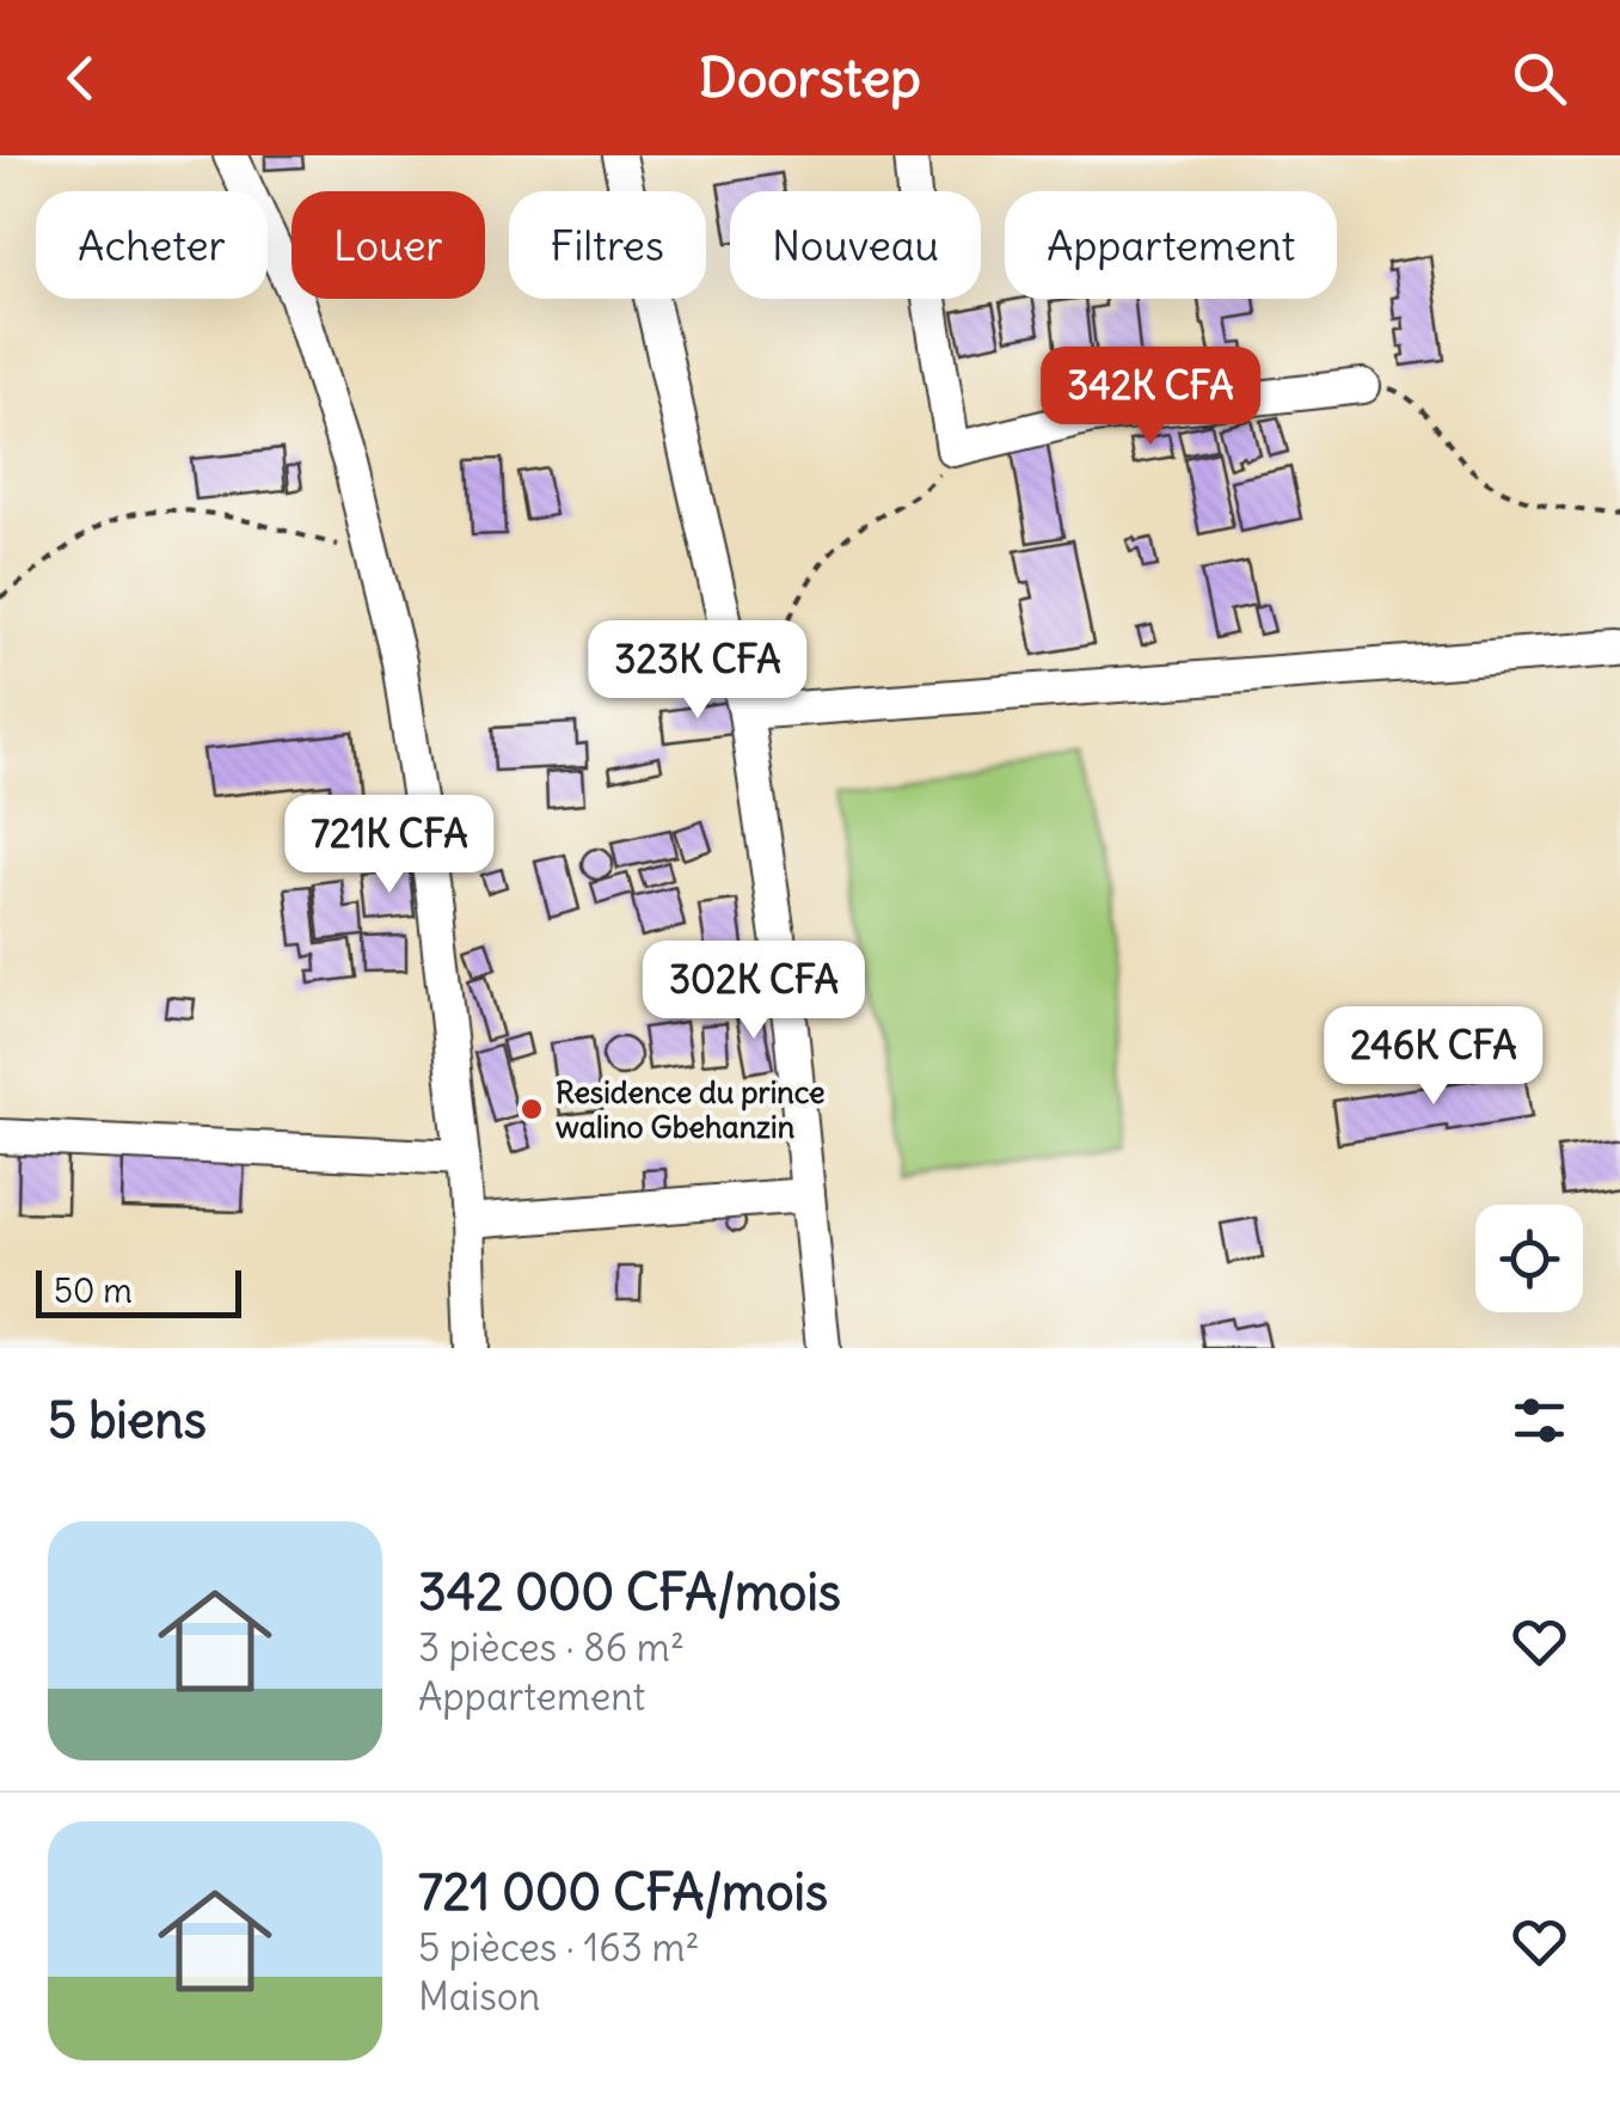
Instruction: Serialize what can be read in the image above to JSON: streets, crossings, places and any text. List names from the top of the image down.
{
  "places": ["Residence du prince walino Gbehanzin"],
  "scale_bar": "50 m",
  "page": {
    "header": "Doorstep",
    "chip": [
      "Acheter",
      "Louer",
      "Filtres",
      "Nouveau",
      "Appartement"
    ],
    "price": [
      "342K CFA",
      "323K CFA",
      "721K CFA",
      "302K CFA",
      "246K CFA"
    ],
    "scale": "50 m",
    "heading": "5 biens",
    "list": [
      {
        "name": "342 000 CFA/mois",
        "note": "3 pièces · 86 m² · Appartement"
      },
      {
        "name": "721 000 CFA/mois",
        "note": "5 pièces · 163 m² · Maison"
      }
    ]
  }
}
